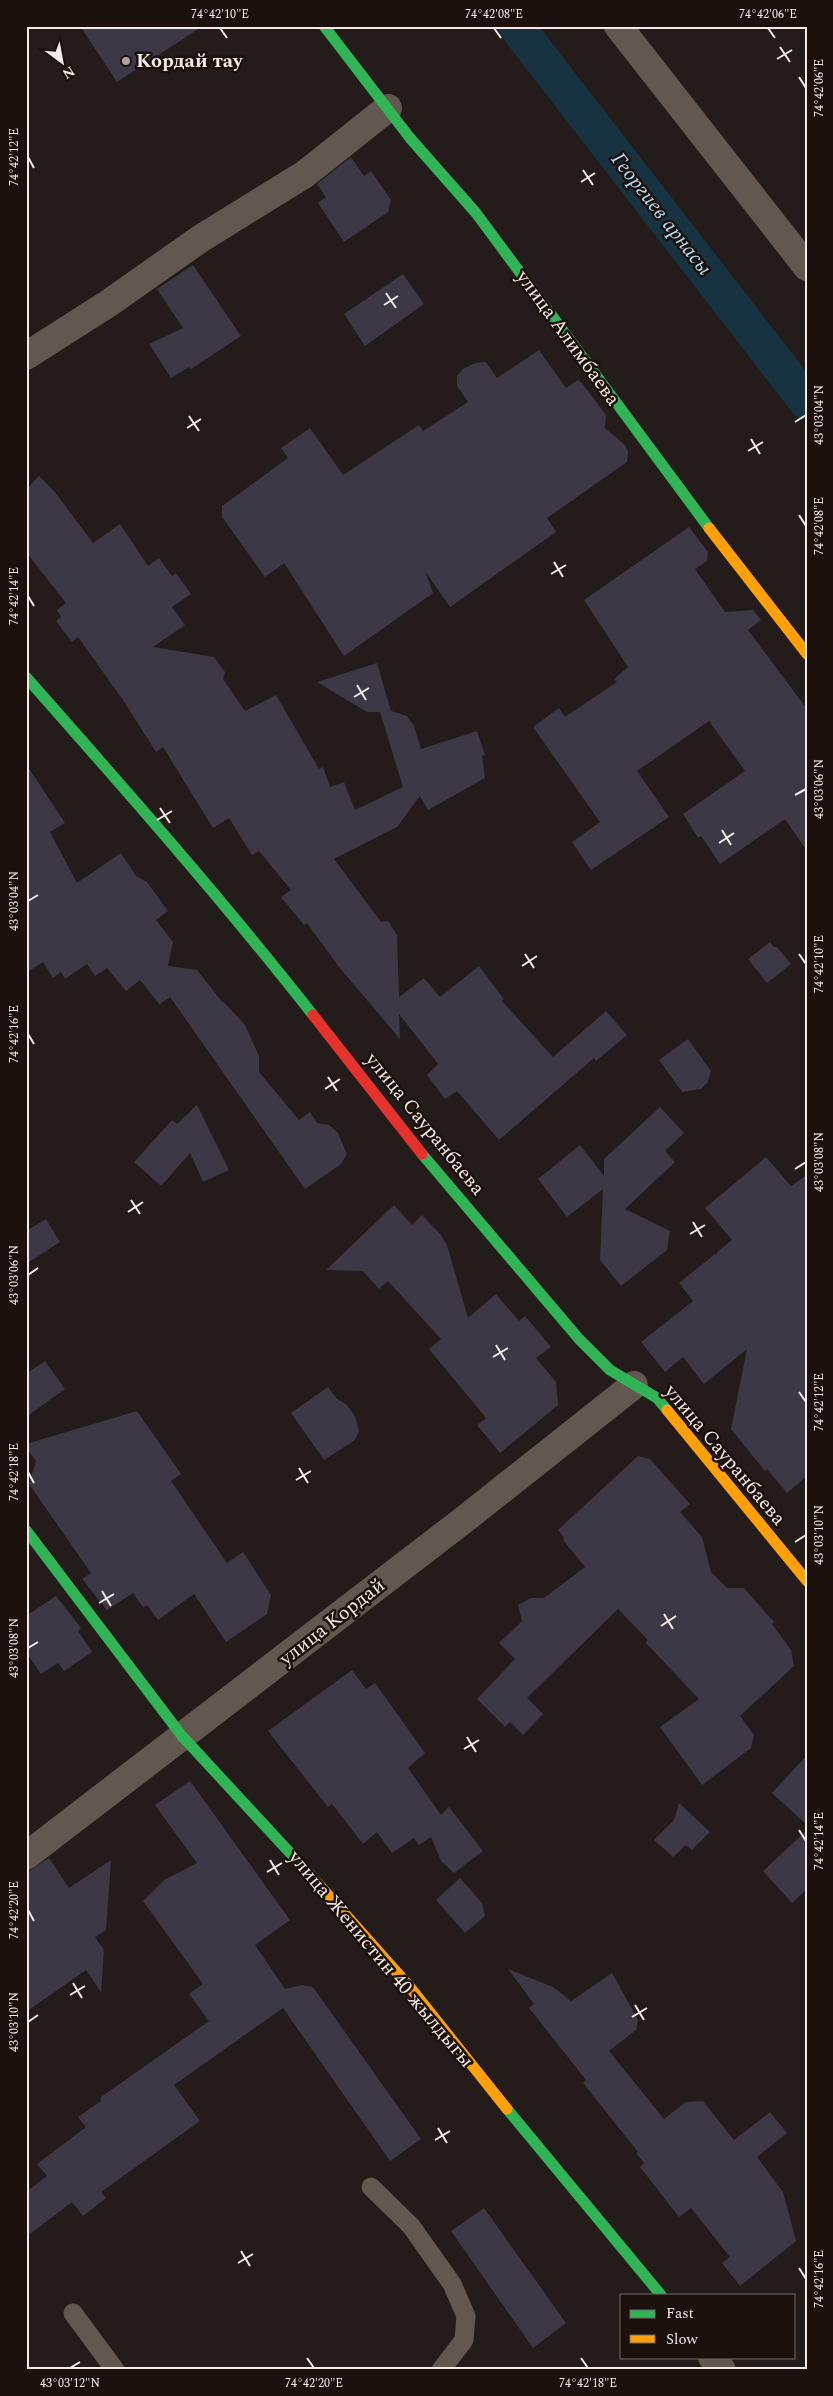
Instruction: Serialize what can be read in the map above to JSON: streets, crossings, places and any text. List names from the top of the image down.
{
  "streets": {
    "street": [
      "улица Алимбаева",
      "улица Сауранбаева",
      "улица Кордай",
      "улица Женистин 40 жылдыгы"
    ]
  },
  "crossings": [
    ["улица Сауранбаева", "улица Кордай"],
    ["улица Кордай", "улица Женистин 40 жылдыгы"]
  ],
  "water": ["Георгиев арнасы"],
  "places": ["Кордай тау"],
  "legend": ["Fast", "Slow"],
  "north": "bottom right",
  "coordinates": [
    "74°42'10\"E",
    "74°42'08\"E",
    "74°42'06\"E",
    "74°42'12\"E",
    "43°03'04\"N",
    "74°42'14\"E",
    "43°03'06\"N",
    "74°42'16\"E",
    "43°03'08\"N",
    "74°42'18\"E",
    "43°03'10\"N",
    "74°42'20\"E",
    "43°03'12\"N"
  ]
}
